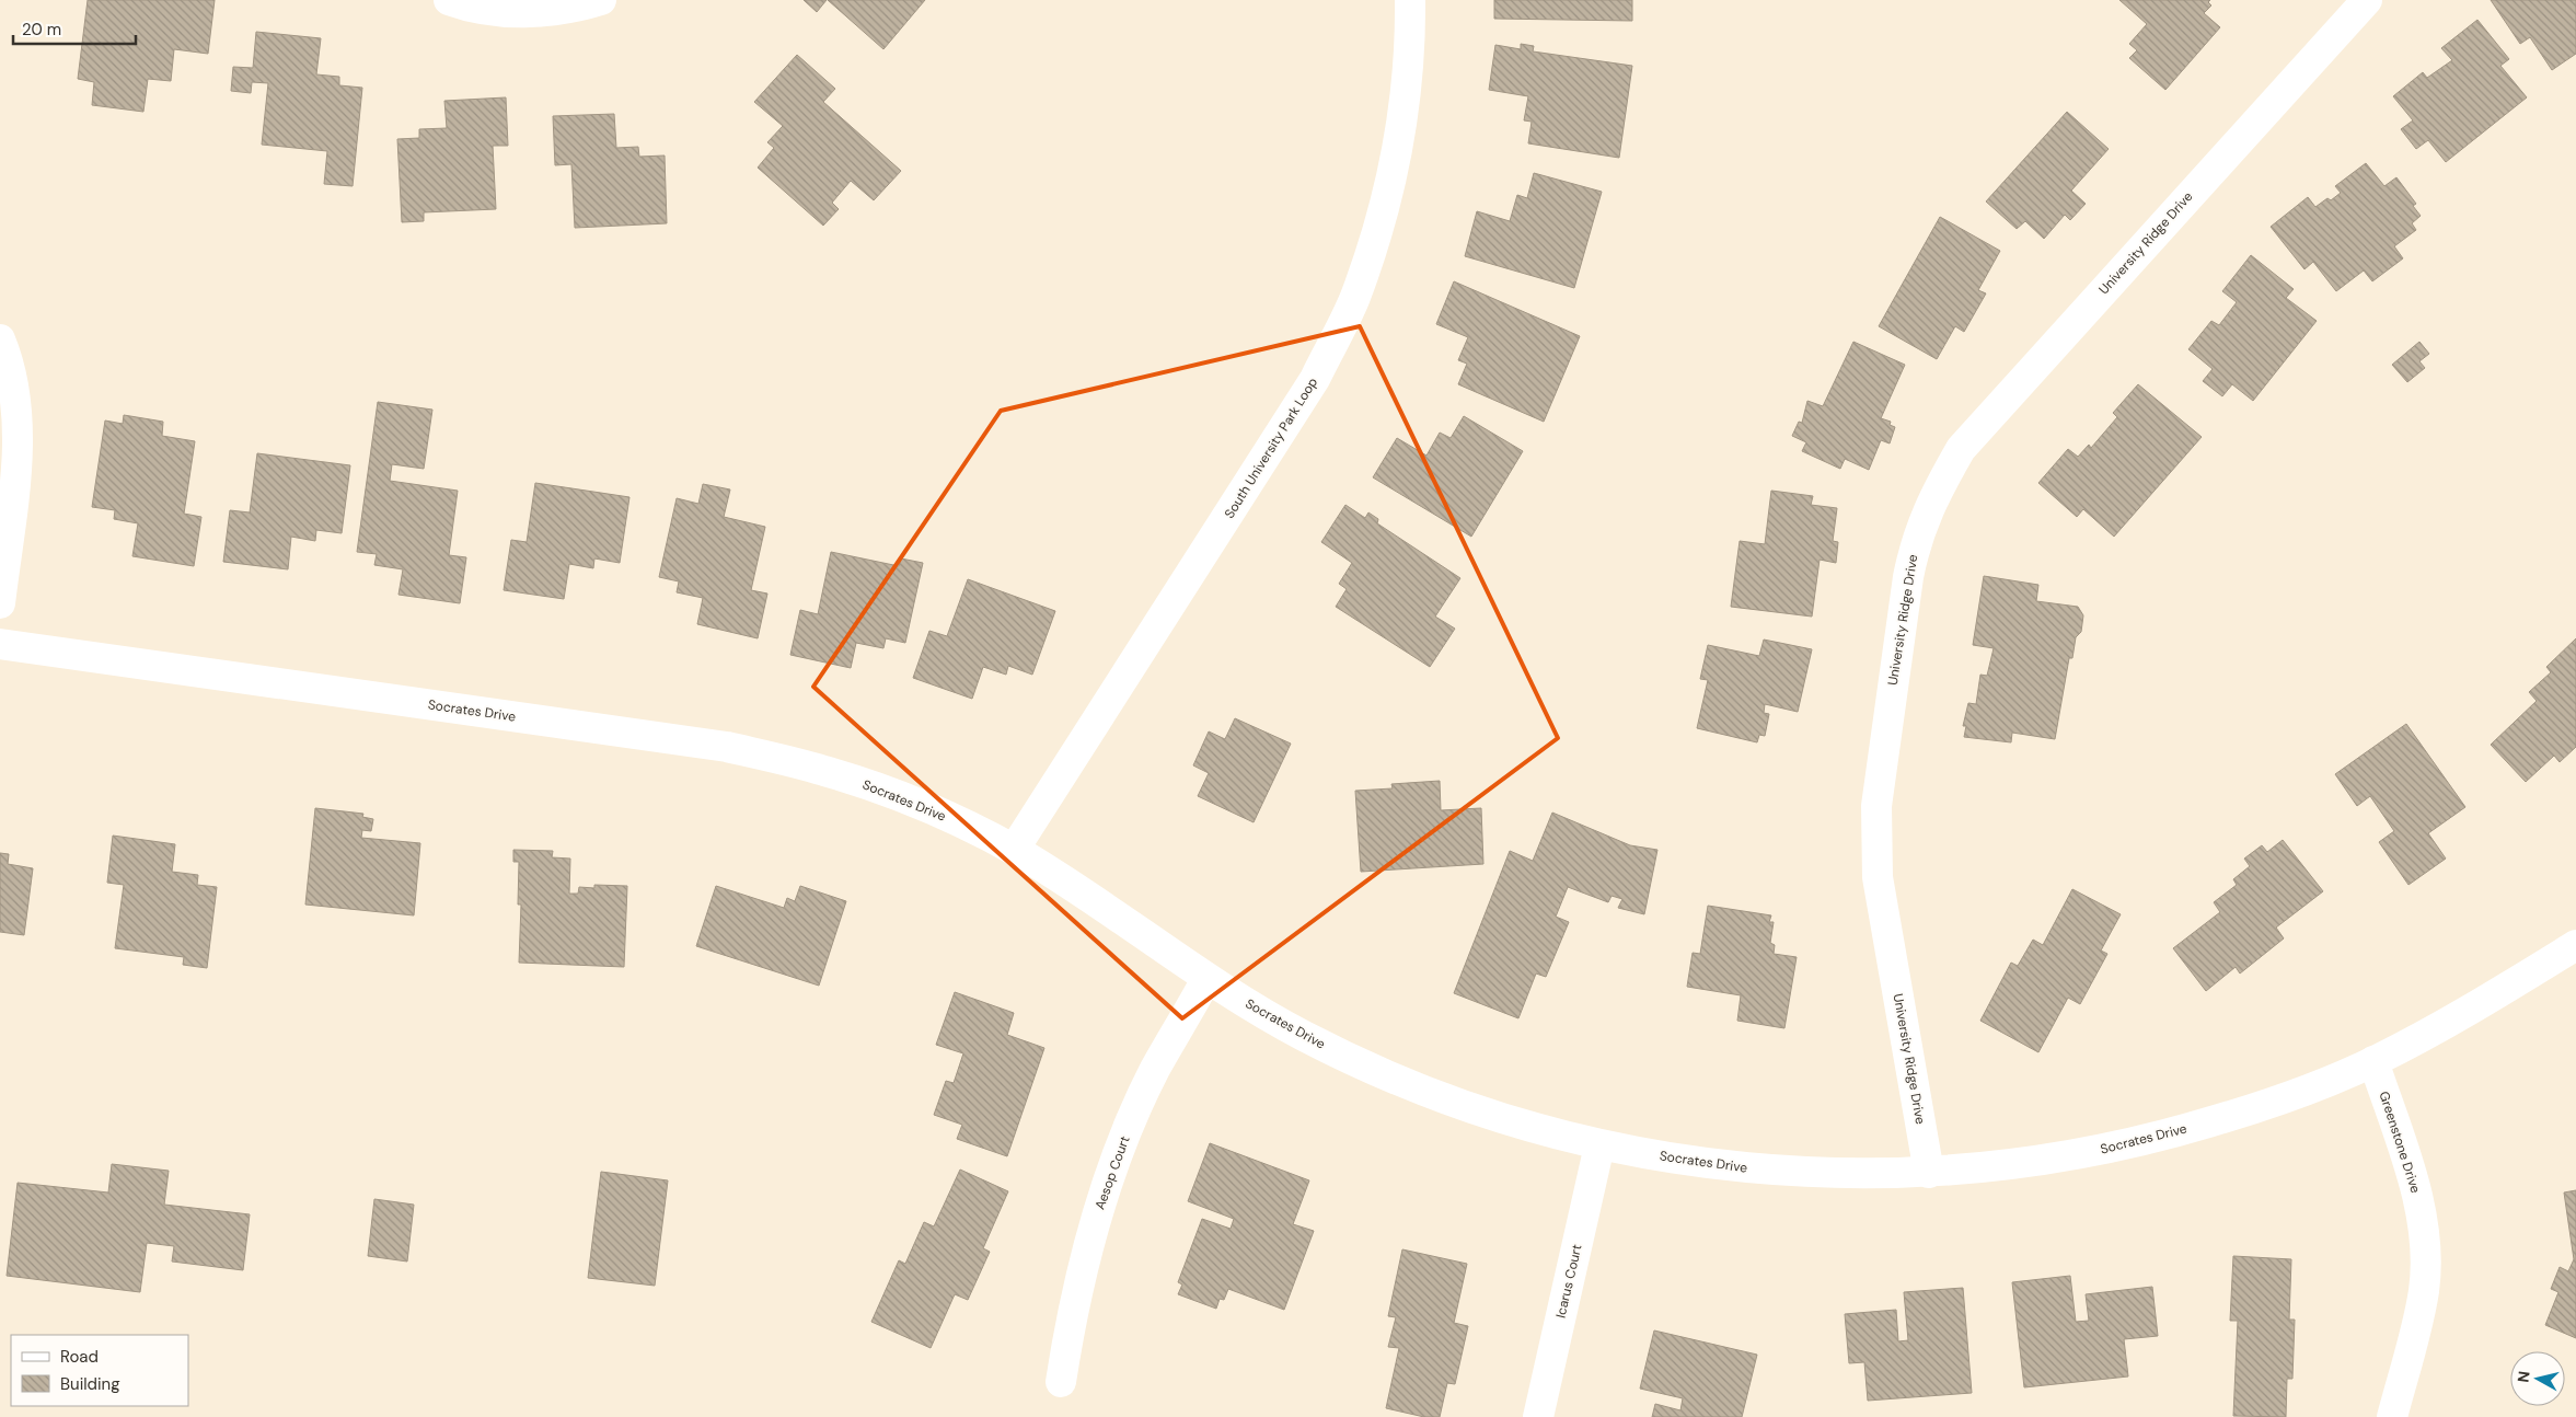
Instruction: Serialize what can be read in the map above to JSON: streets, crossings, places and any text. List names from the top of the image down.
{
  "streets": {
    "street": [
      "University Ridge Drive",
      "South University Park Loop",
      "Socrates Drive",
      "Greenstone Drive",
      "Aesop Court",
      "Icarus Court"
    ]
  },
  "crossings": [
    ["University Ridge Drive", "Socrates Drive"],
    ["South University Park Loop", "Socrates Drive"],
    ["Socrates Drive", "Greenstone Drive"],
    ["Socrates Drive", "Aesop Court"],
    ["Socrates Drive", "Icarus Court"]
  ],
  "legend": ["Road", "Building"],
  "scale_bar": "20 m",
  "north": "left"
}
